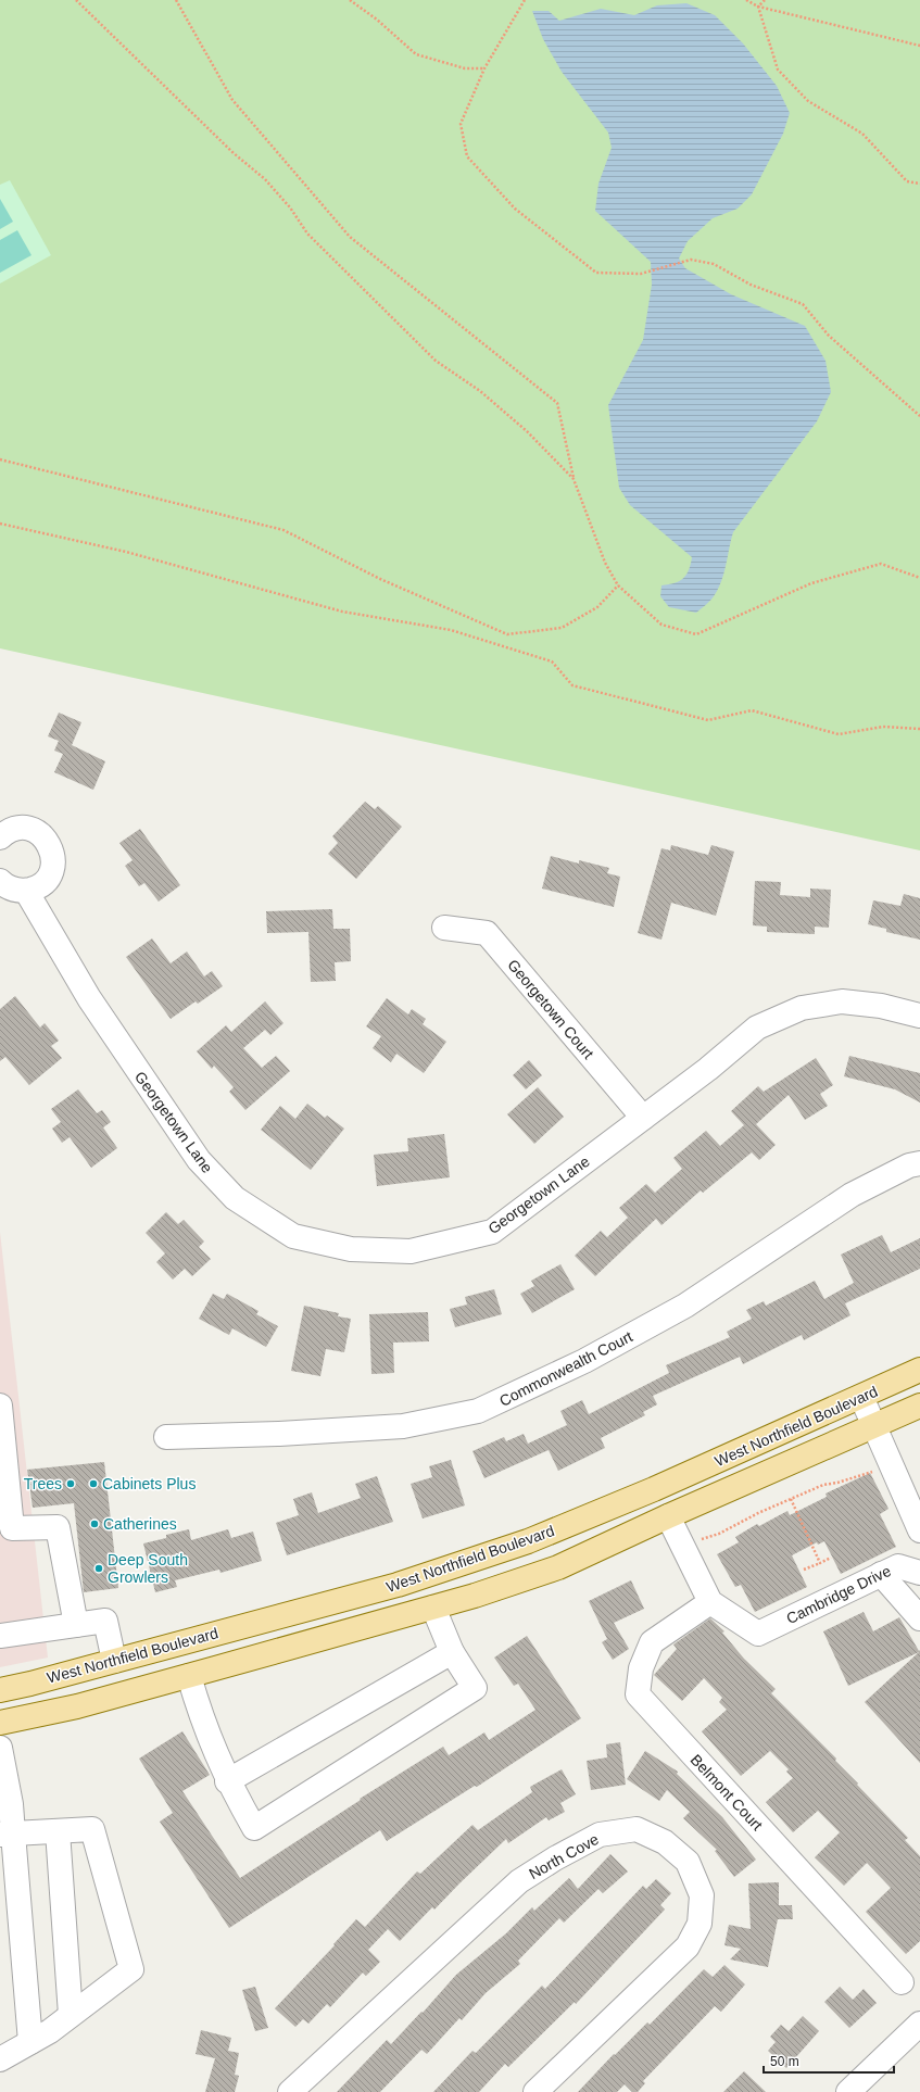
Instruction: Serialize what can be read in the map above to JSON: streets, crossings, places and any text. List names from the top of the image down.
{
  "streets": {
    "main road": ["West Northfield Boulevard"],
    "street": [
      "Georgetown Court",
      "Georgetown Lane",
      "Commonwealth Court",
      "Cambridge Drive",
      "Belmont Court",
      "North Cove"
    ]
  },
  "crossings": [
    ["Georgetown Court", "Georgetown Lane"],
    ["Cambridge Drive", "Belmont Court"]
  ],
  "places": [
    "Trees",
    "Cabinets Plus",
    "Catherines",
    "Deep South Growlers"
  ],
  "scale_bar": "50 m"
}
